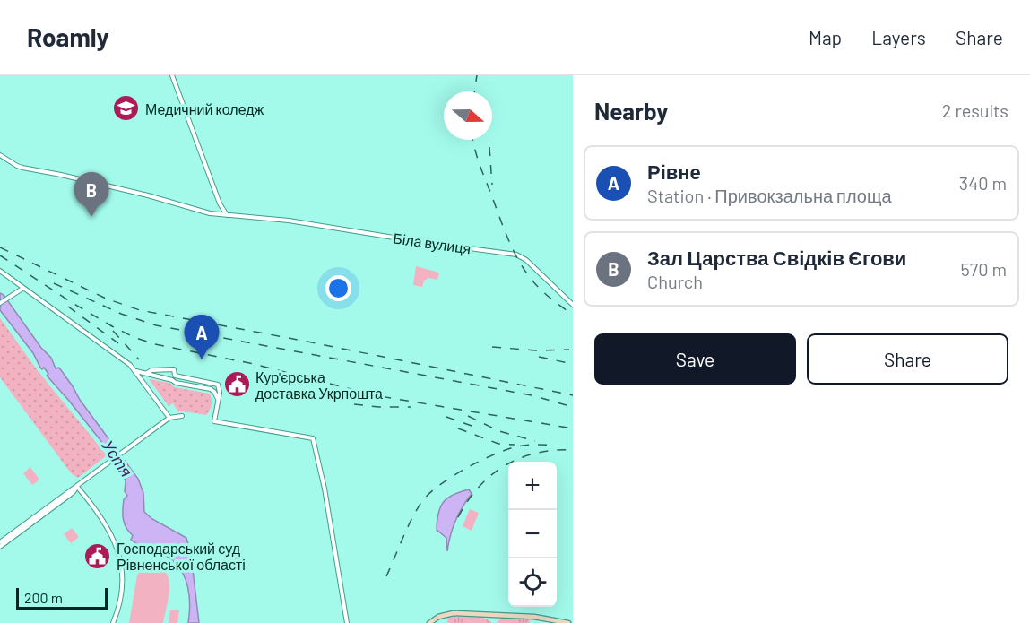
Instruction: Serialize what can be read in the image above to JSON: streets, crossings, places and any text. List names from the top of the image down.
{
  "streets": {
    "street": ["Біла вулиця"]
  },
  "water": ["Устя"],
  "places": {
    "school or university": ["Медичний коледж"],
    "public building": ["Кур'єрська доставка Укрпошта", "Господарський суд Рівненської області"]
  },
  "scale_bar": "200 m",
  "north": "right",
  "page": {
    "header": "Roamly",
    "nav": ["Map", "Layers", "Share"],
    "heading": ["Nearby", "2 results"],
    "list": [
      {
        "mark": "A",
        "name": "Рівне",
        "note": "Station · Привокзальна площа",
        "value": "340 m"
      },
      {
        "mark": "B",
        "name": "Зал Царства Свідків Єгови",
        "note": "Church",
        "value": "570 m"
      }
    ],
    "pins": ["B", "A"],
    "buttons": ["Save", "Share"],
    "map_buttons": ["+", "−"],
    "scale": "200 m"
  }
}
